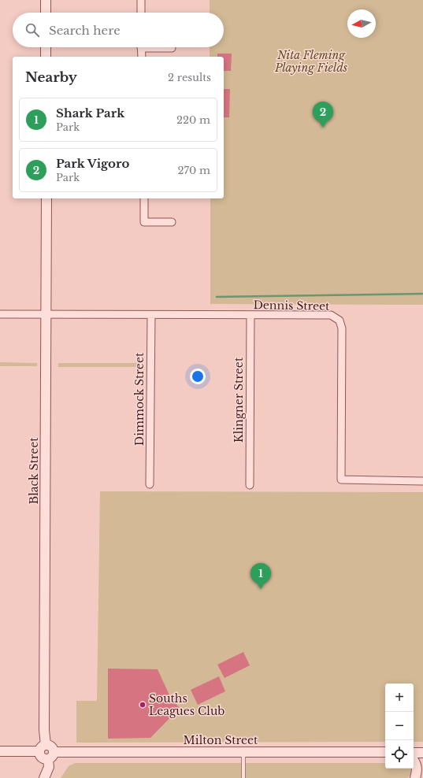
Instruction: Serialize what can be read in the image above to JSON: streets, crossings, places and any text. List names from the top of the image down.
{
  "streets": {
    "street": [
      "Dennis Street",
      "Dimmock Street",
      "Klingner Street",
      "Black Street",
      "Milton Street"
    ]
  },
  "crossings": [
    ["Dennis Street", "Dimmock Street"],
    ["Dennis Street", "Klingner Street"],
    ["Dennis Street", "Black Street"]
  ],
  "parks": ["Nita Fleming Playing Fields"],
  "places": ["Souths Leagues Club"],
  "north": "left",
  "page": {
    "search": "Search here",
    "heading": ["Nearby", "2 results"],
    "list": [
      {
        "mark": "1",
        "name": "Shark Park",
        "note": "Park",
        "value": "220 m"
      },
      {
        "mark": "2",
        "name": "Park Vigoro",
        "note": "Park",
        "value": "270 m"
      }
    ],
    "pins": ["2", "1"],
    "map_buttons": ["+", "−"]
  }
}
